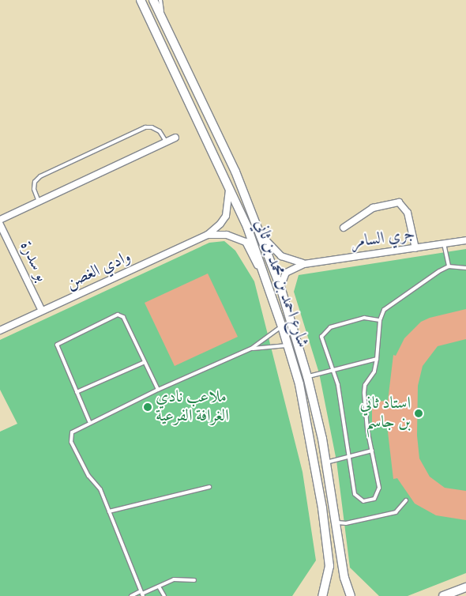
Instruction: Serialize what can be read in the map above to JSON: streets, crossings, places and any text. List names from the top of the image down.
{
  "streets": {
    "street": [
      "جري السامر",
      "بو سدرة",
      "وادي الغصن",
      "شارع احمد بن محمد بن ثاني"
    ]
  },
  "crossings": [
    ["جري السامر", "شارع احمد بن محمد بن ثاني"],
    ["بو سدرة", "وادي الغصن"],
    ["وادي الغصن", "شارع احمد بن محمد بن ثاني"]
  ],
  "places": ["ملاعب نادي الغرافة الفرعية", "استاد ثاني بن جاسم"]
}
